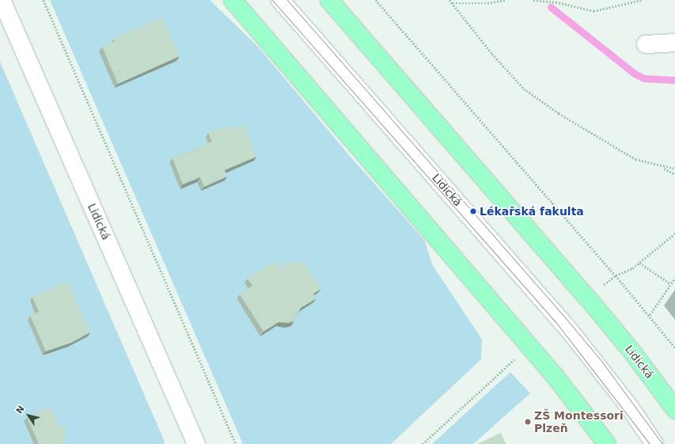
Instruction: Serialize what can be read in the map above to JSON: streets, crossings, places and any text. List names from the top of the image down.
{
  "streets": {
    "main road": ["Lidická"]
  },
  "places": ["Lékařská fakulta", "ZŠ Montessori Plzeň"],
  "north": "top left"
}
